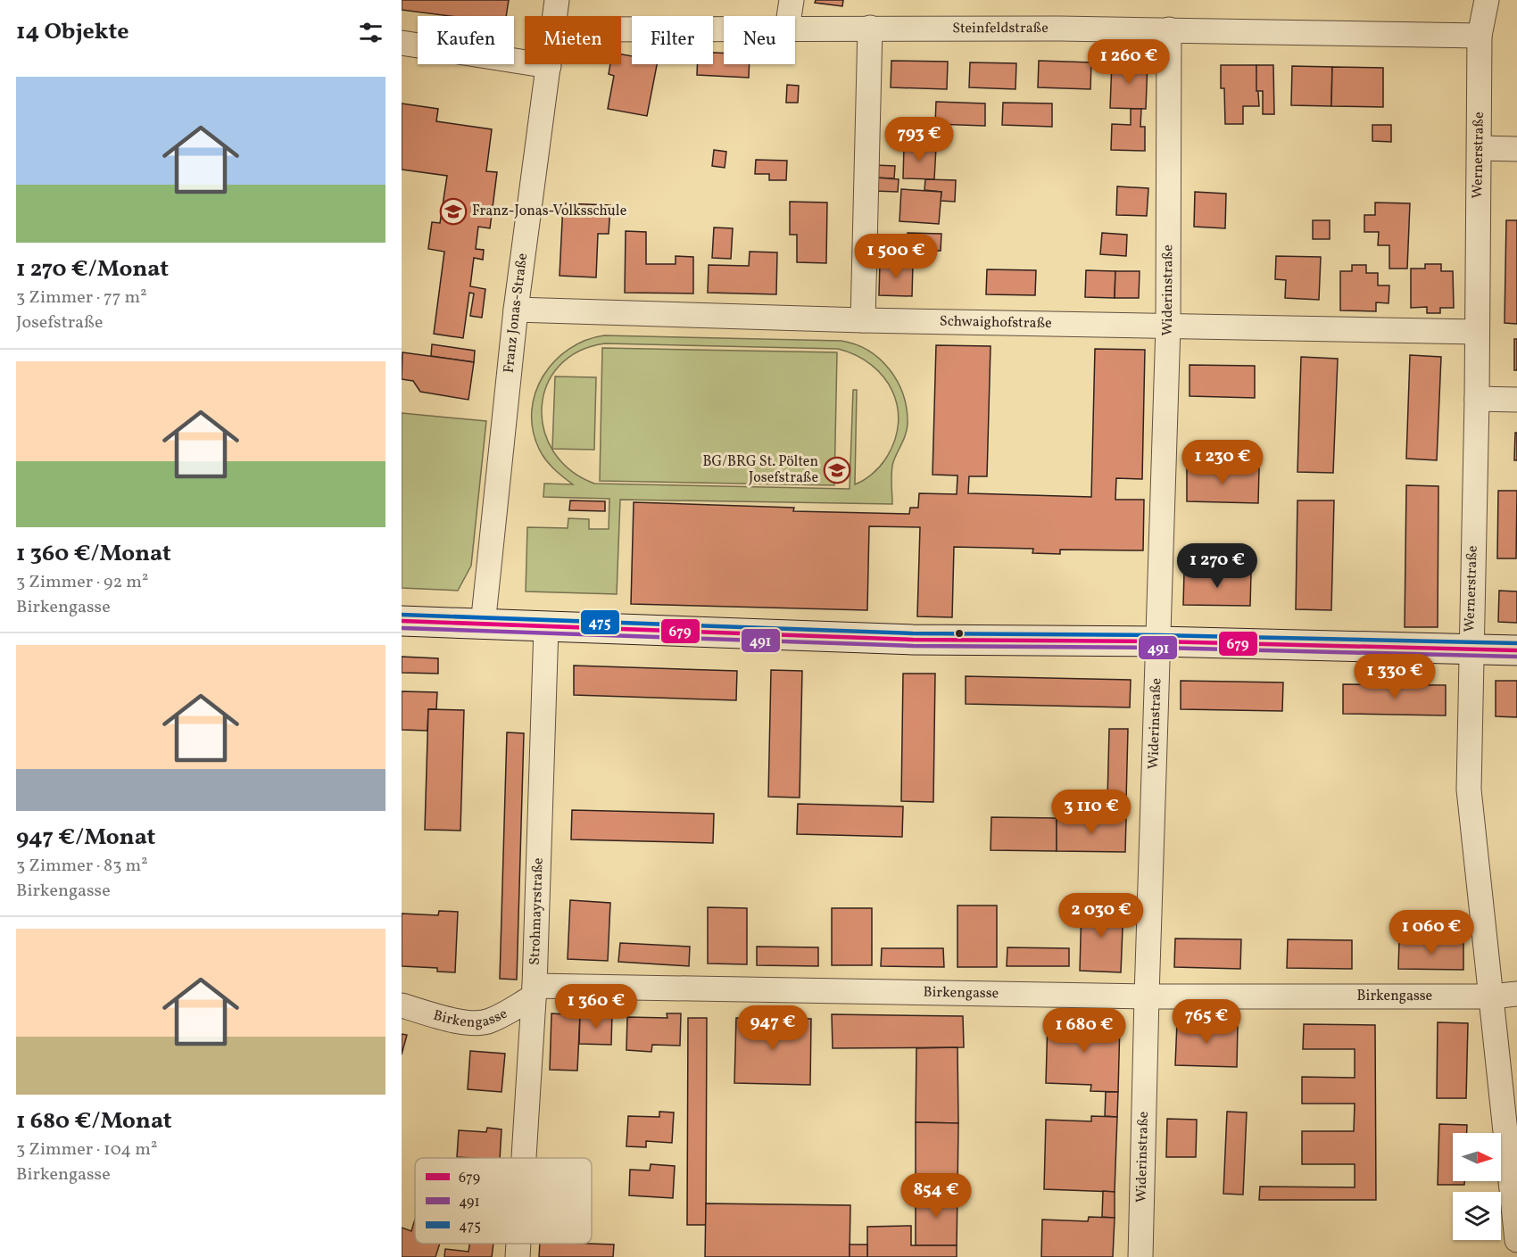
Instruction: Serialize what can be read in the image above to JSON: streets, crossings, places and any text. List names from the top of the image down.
{
  "streets": {
    "street": [
      "Steinfeldstraße",
      "Wernerstraße",
      "Widerinstraße",
      "Franz Jonas-Straße",
      "Schwaighofstraße",
      "Strohmayrstraße",
      "Birkengasse"
    ]
  },
  "crossings": [
    ["Steinfeldstraße", "Wernerstraße"],
    ["Steinfeldstraße", "Widerinstraße"],
    ["Wernerstraße", "Schwaighofstraße"],
    ["Wernerstraße", "Birkengasse"],
    ["Widerinstraße", "Schwaighofstraße"],
    ["Widerinstraße", "Birkengasse"],
    ["Franz Jonas-Straße", "Schwaighofstraße"],
    ["Strohmayrstraße", "Birkengasse"]
  ],
  "places": {
    "school or university": ["Franz-Jonas-Volksschule", "BG/BRG St. Pölten Josefstraße"]
  },
  "lines": ["transit line 475", "transit line 679", "transit line 491"],
  "legend": ["679", "491", "475"],
  "north": "right",
  "page": {
    "heading": "14 Objekte",
    "chip": [
      "Kaufen",
      "Mieten",
      "Filter",
      "Neu"
    ],
    "price": [
      "1 260 €",
      "793 €",
      "1 500 €",
      "1 230 €",
      "1 270 €",
      "1 330 €",
      "3 110 €",
      "2 030 €",
      "1 060 €",
      "1 360 €",
      "765 €",
      "947 €",
      "1 680 €",
      "854 €"
    ],
    "list": [
      {
        "name": "1 270 €/Monat",
        "note": "3 Zimmer · 77 m² · Josefstraße"
      },
      {
        "name": "1 360 €/Monat",
        "note": "3 Zimmer · 92 m² · Birkengasse"
      },
      {
        "name": "947 €/Monat",
        "note": "3 Zimmer · 83 m² · Birkengasse"
      },
      {
        "name": "1 680 €/Monat",
        "note": "3 Zimmer · 104 m² · Birkengasse"
      }
    ]
  }
}
